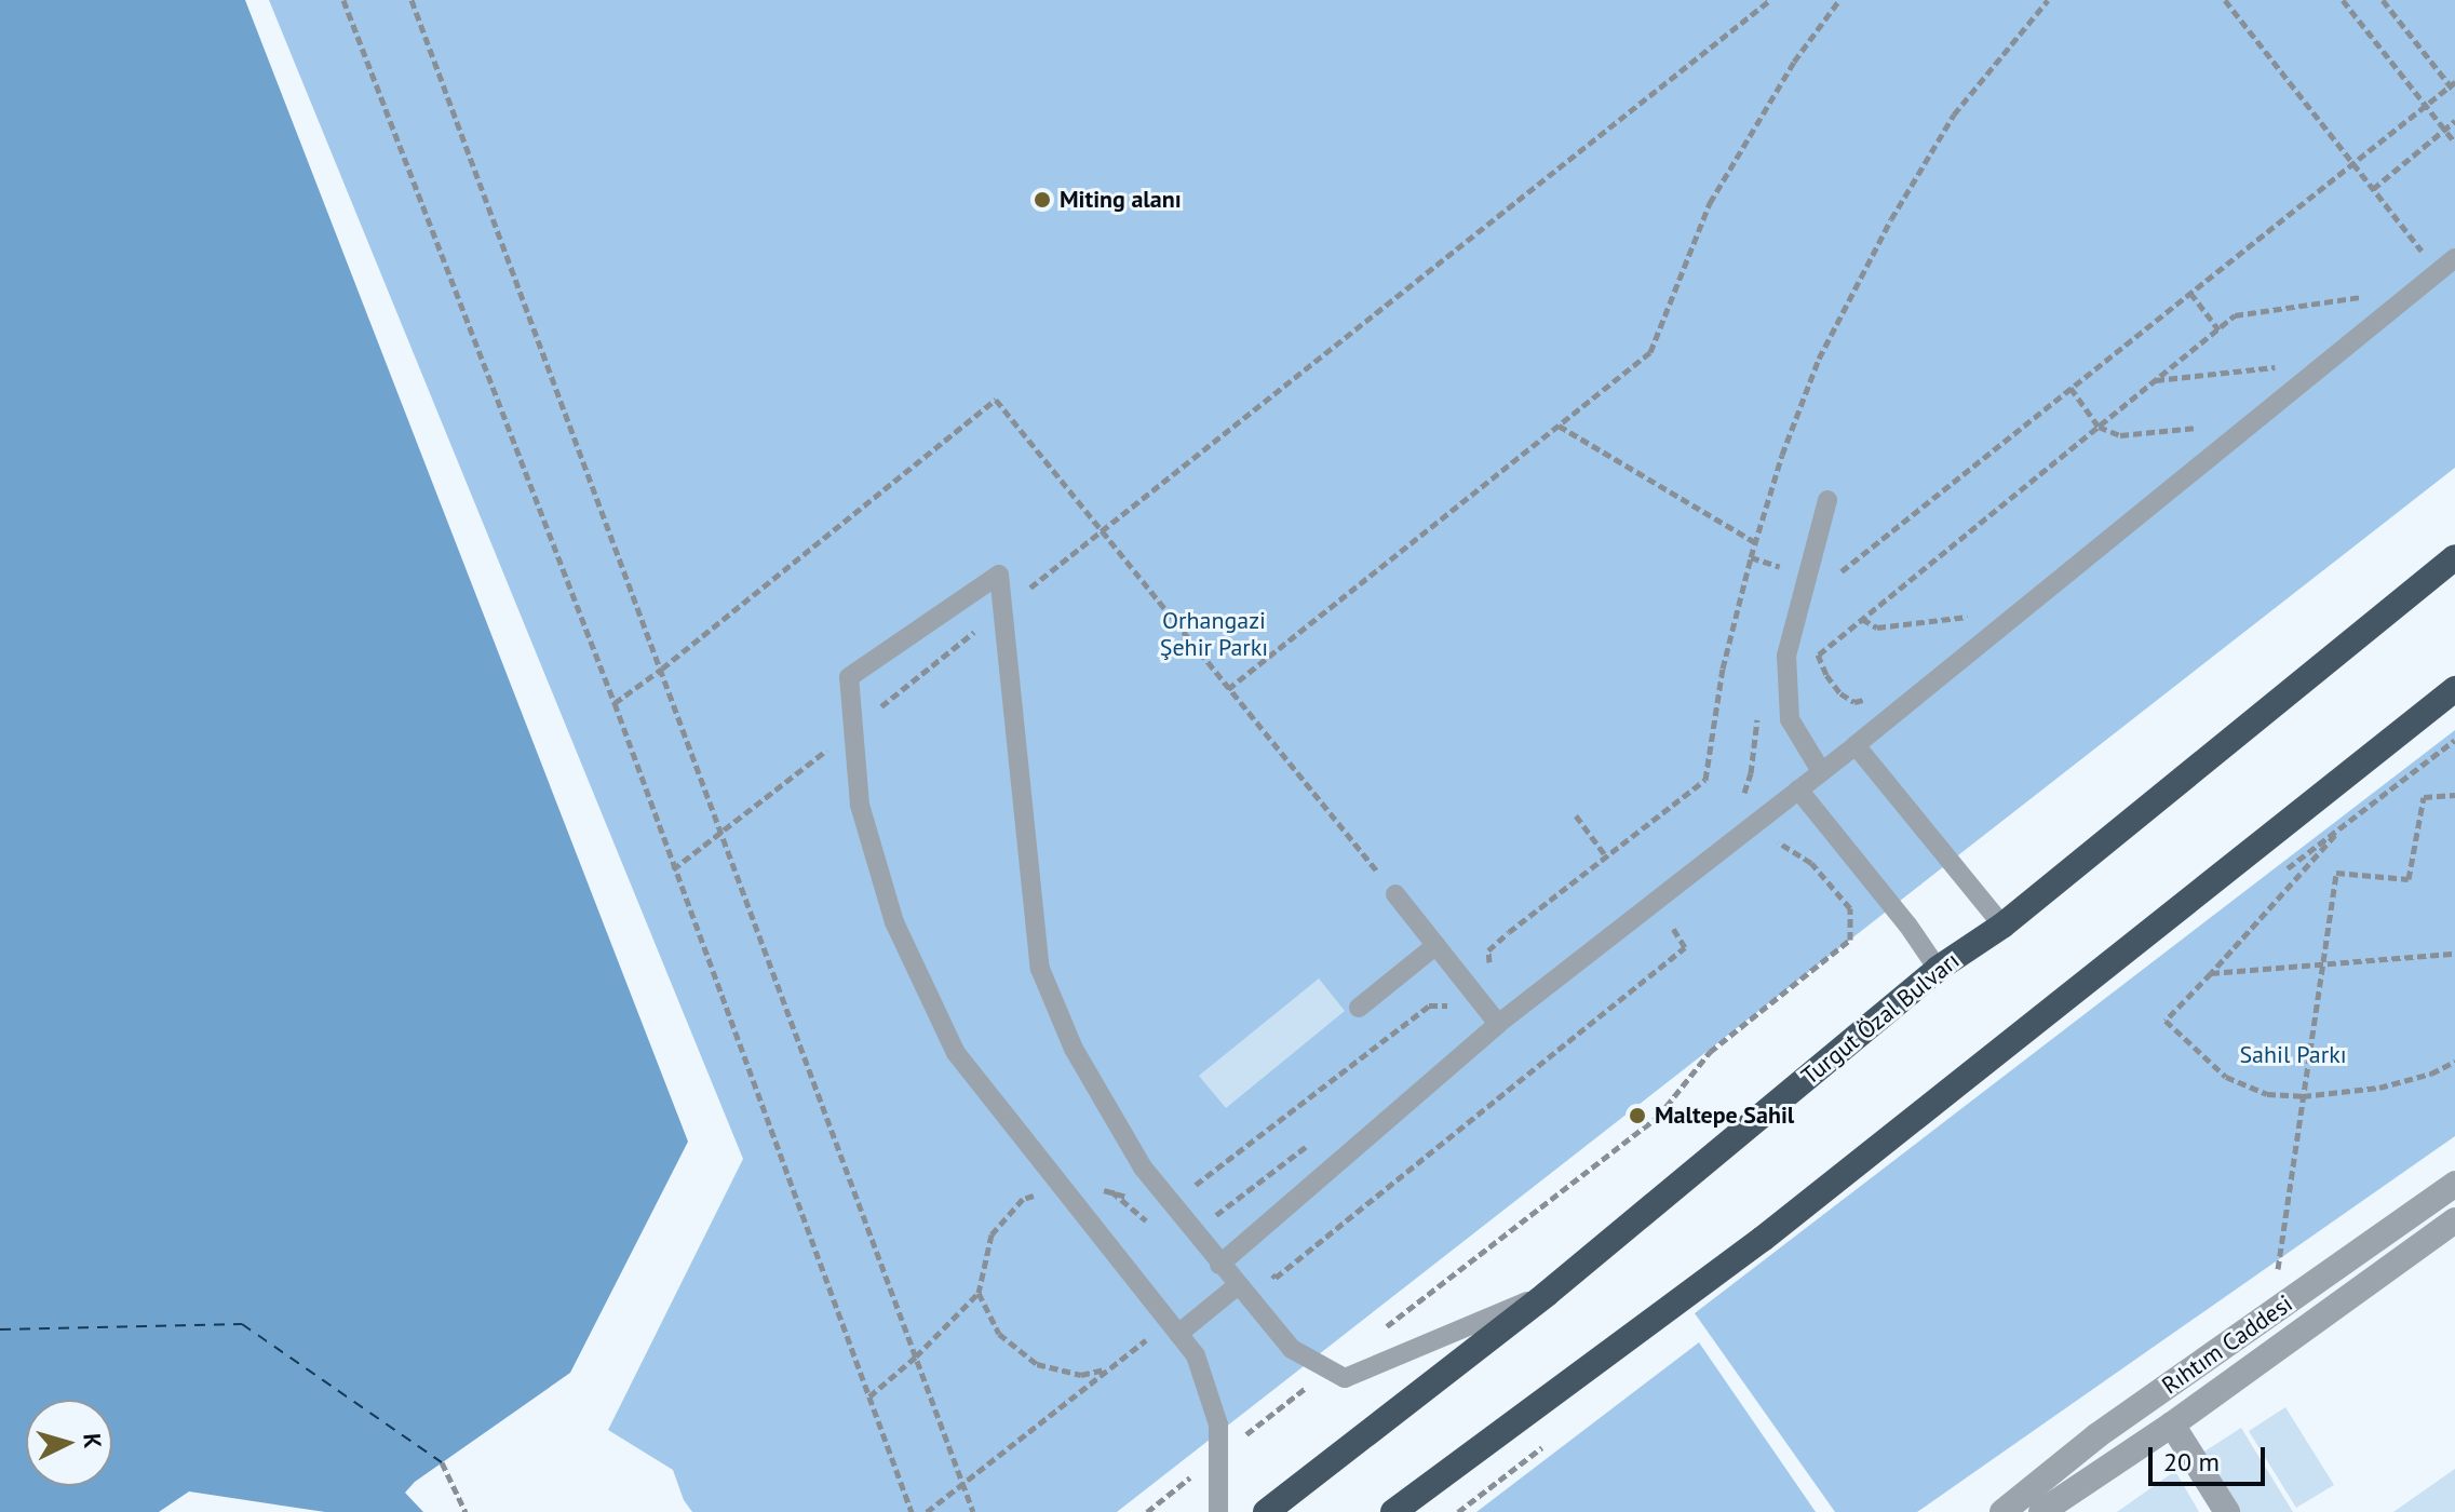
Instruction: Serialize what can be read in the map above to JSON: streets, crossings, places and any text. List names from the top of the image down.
{
  "streets": {
    "highway": ["Turgut Özal Bulvarı"],
    "street": ["Rıhtım Caddesi"]
  },
  "parks": ["Orhangazi Şehir Parkı", "Sahil Parkı"],
  "places": ["Miting alanı", "Maltepe Sahil"],
  "scale_bar": "20 m",
  "north": "right"
}
